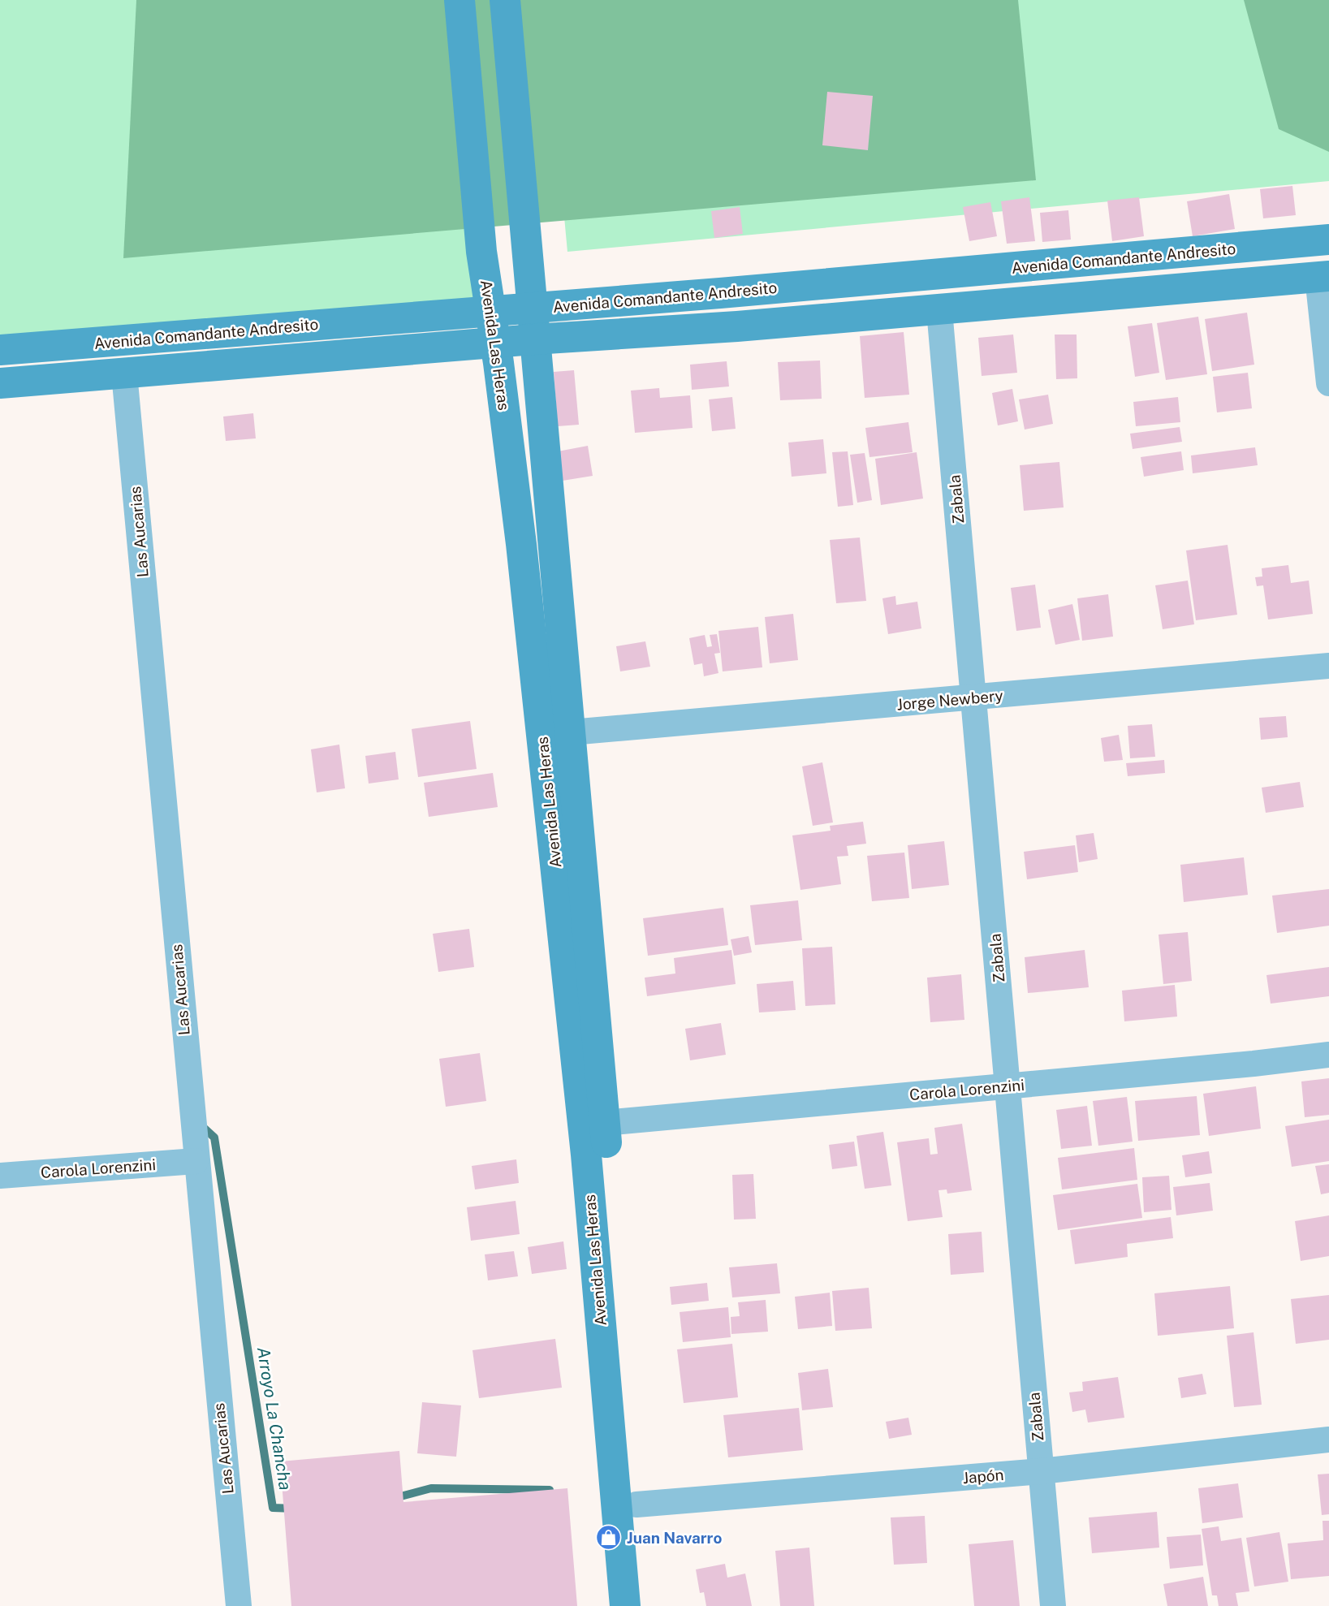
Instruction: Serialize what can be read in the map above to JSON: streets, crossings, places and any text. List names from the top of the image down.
{
  "streets": {
    "main road": ["Avenida Comandante Andresito", "Avenida Las Heras"],
    "street": [
      "Zabala",
      "Las Aucarias",
      "Jorge Newbery",
      "Carola Lorenzini",
      "Japón"
    ]
  },
  "crossings": [
    ["Avenida Comandante Andresito", "Avenida Las Heras"],
    ["Avenida Comandante Andresito", "Zabala"],
    ["Avenida Comandante Andresito", "Las Aucarias"],
    ["Avenida Las Heras", "Jorge Newbery"],
    ["Avenida Las Heras", "Carola Lorenzini"],
    ["Avenida Las Heras", "Japón"],
    ["Zabala", "Jorge Newbery"],
    ["Zabala", "Carola Lorenzini"],
    ["Zabala", "Japón"],
    ["Las Aucarias", "Carola Lorenzini"]
  ],
  "water": ["Arroyo La Chancha"],
  "places": {
    "shop": ["Juan Navarro"]
  }
}
